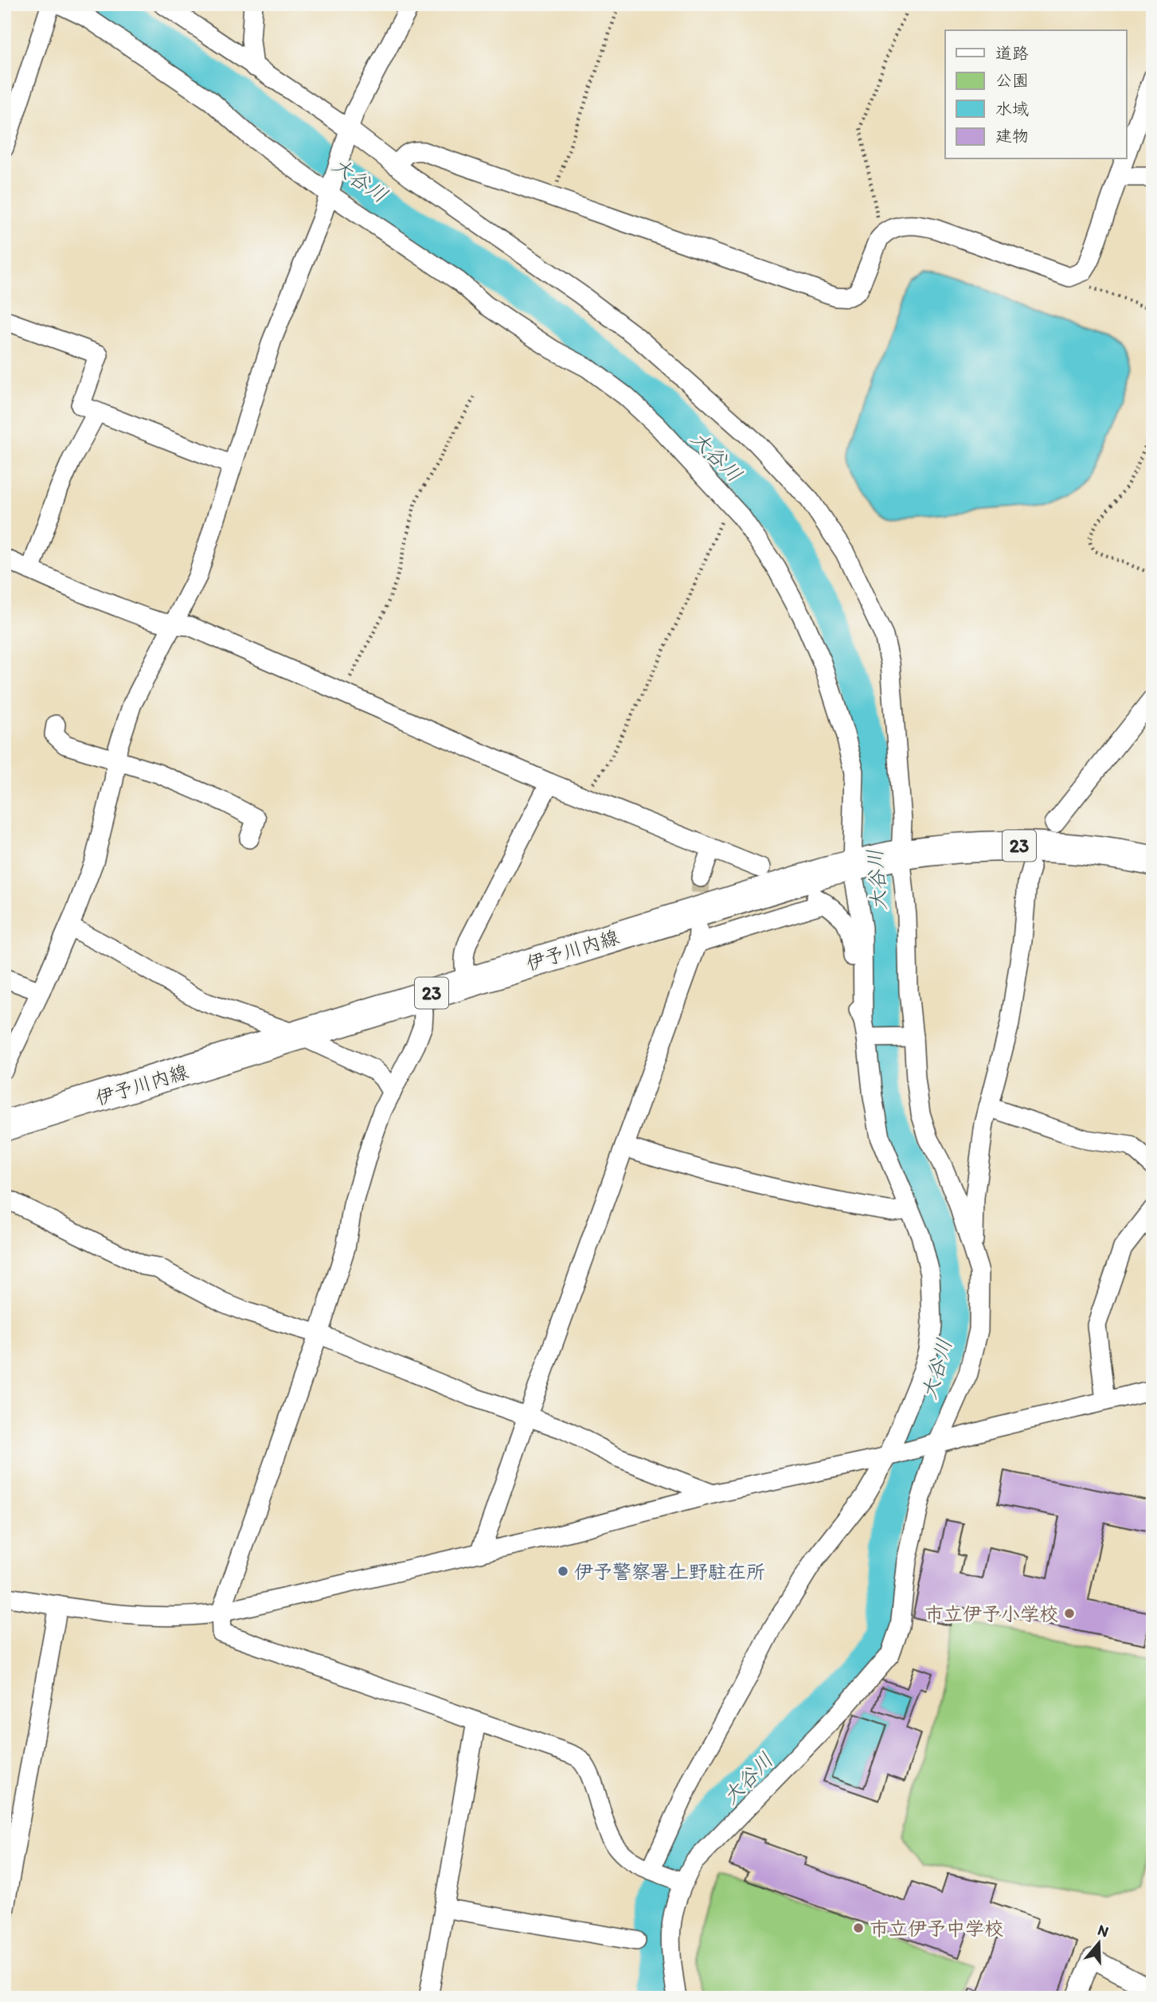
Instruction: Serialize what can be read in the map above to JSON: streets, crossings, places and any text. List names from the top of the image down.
{
  "streets": {
    "main road": ["23", "伊予川内線"]
  },
  "water": ["大谷川"],
  "places": ["伊予警察署上野駐在所", "市立伊予小学校", "市立伊予中学校"],
  "legend": [
    "道路",
    "公園",
    "水域",
    "建物"
  ],
  "north": "top"
}
